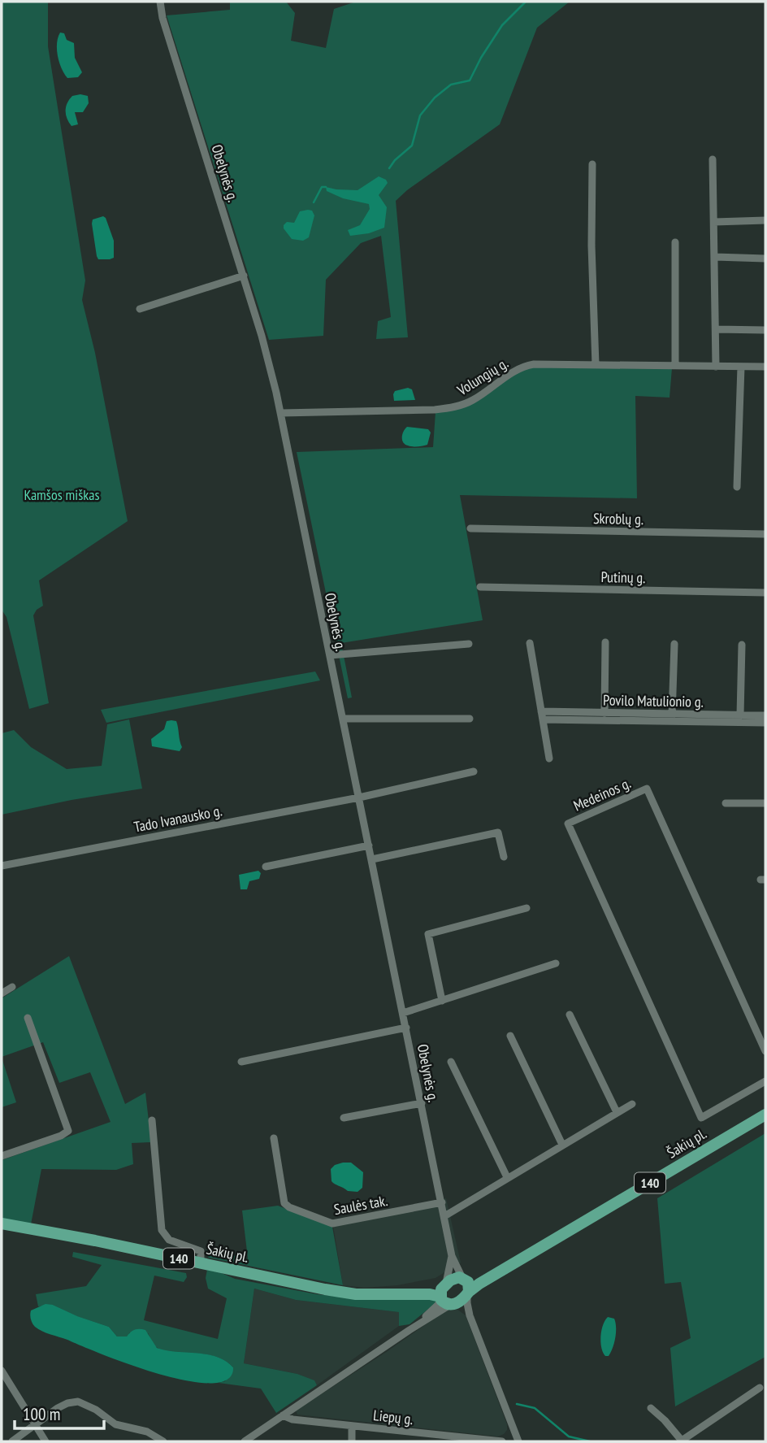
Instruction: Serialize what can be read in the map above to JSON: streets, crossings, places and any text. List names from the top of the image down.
{
  "streets": {
    "main road": ["Šakių pl.", "140"],
    "street": [
      "Obelynės g.",
      "Volungių g.",
      "Skroblų g.",
      "Putinų g.",
      "Povilo Matulionio g.",
      "Medeinos g.",
      "Tado Ivanausko g.",
      "Saulės tak.",
      "Liepų g."
    ]
  },
  "crossings": [
    ["Obelynės g.", "Volungių g."],
    ["Obelynės g.", "Tado Ivanausko g."],
    ["Obelynės g.", "Šakių pl."],
    ["Obelynės g.", "140"],
    ["Obelynės g.", "Saulės tak."],
    ["Šakių pl.", "140"]
  ],
  "parks": ["Kamšos miškas"],
  "scale_bar": "100 m"
}
